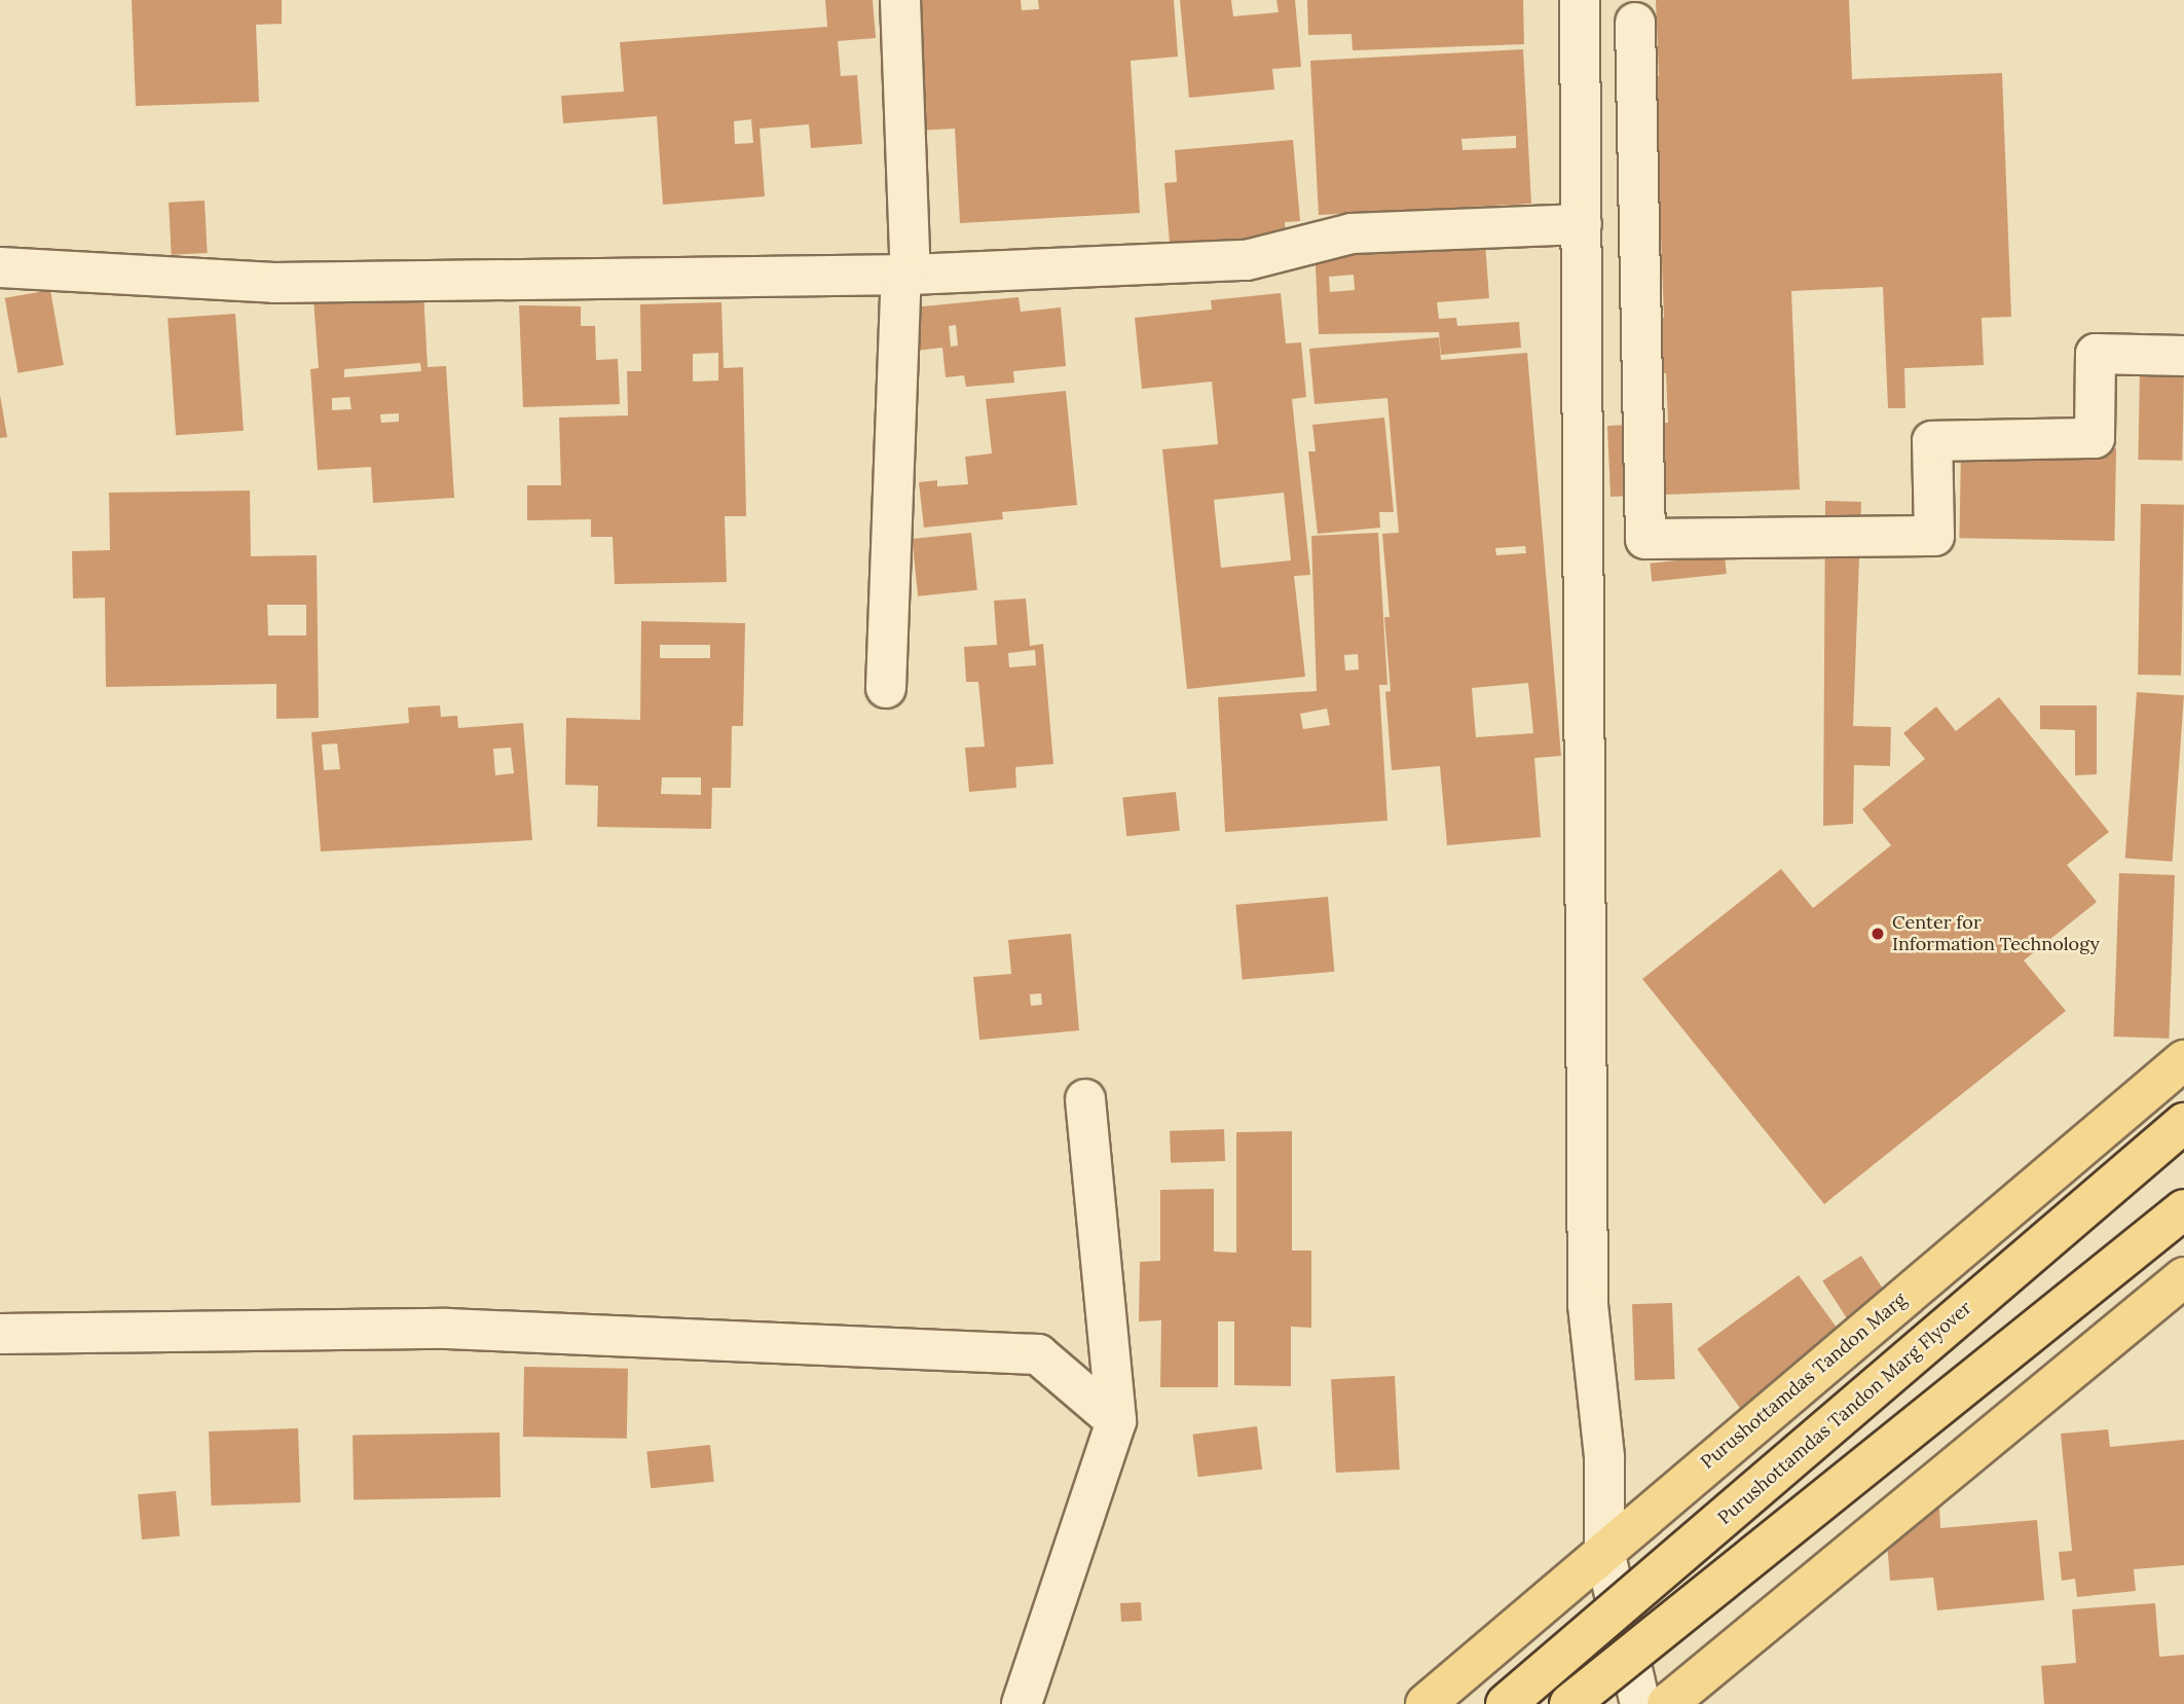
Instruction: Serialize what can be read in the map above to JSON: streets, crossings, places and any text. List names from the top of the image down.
{
  "streets": {
    "main road": ["Purushottamdas Tandon Marg", "Purushottamdas Tandon Marg Flyover"]
  },
  "places": ["Center for Information Technology"]
}
